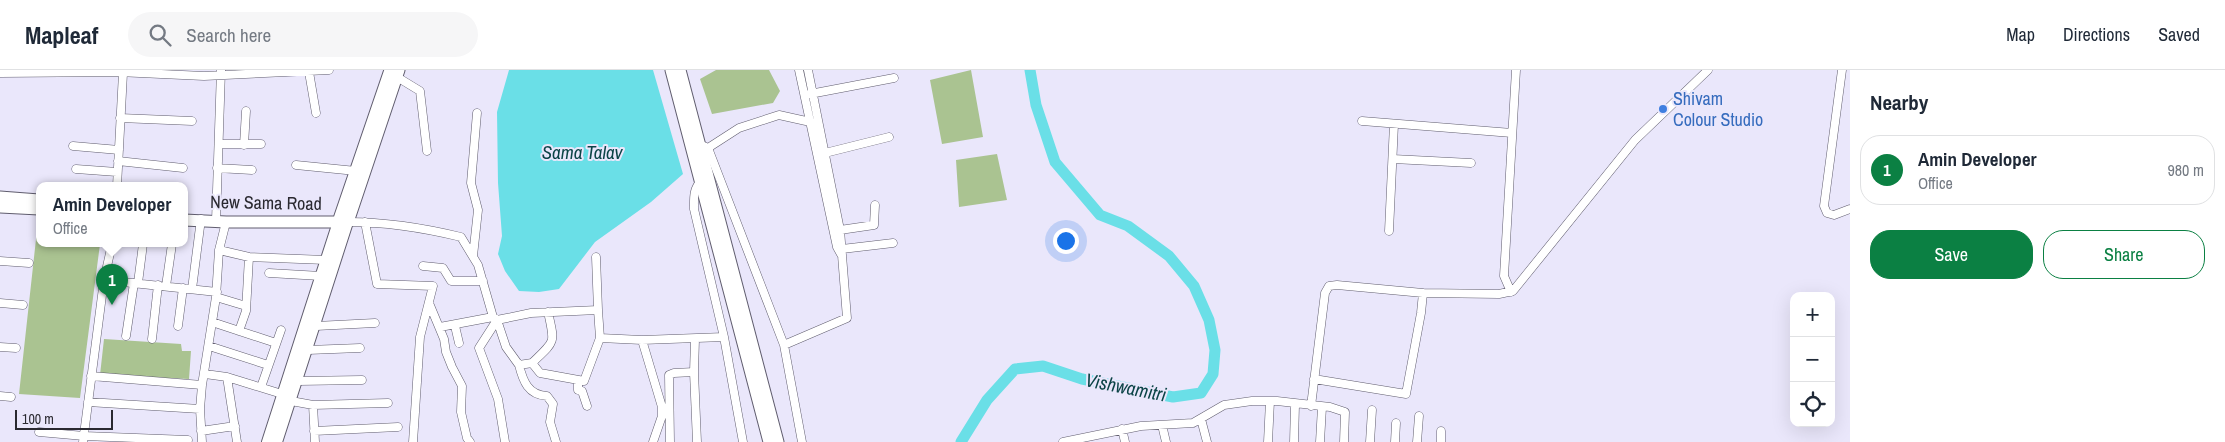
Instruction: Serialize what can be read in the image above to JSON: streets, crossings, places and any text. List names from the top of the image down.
{
  "streets": {
    "main road": ["New Sama Road"]
  },
  "water": ["Sama Talav", "Vishwamitri"],
  "places": ["Shivam Colour Studio"],
  "scale_bar": "100 m",
  "page": {
    "header": "Mapleaf",
    "search": "Search here",
    "nav": ["Map", "Directions", "Saved"],
    "heading": "Nearby",
    "list": [
      {
        "mark": "1",
        "name": "Amin Developer",
        "note": "Office",
        "value": "980 m"
      }
    ],
    "popup": ["Amin Developer", "Office"],
    "buttons": ["Save", "Share"],
    "pins": "1",
    "map_buttons": ["+", "−"],
    "scale": "100 m"
  }
}
